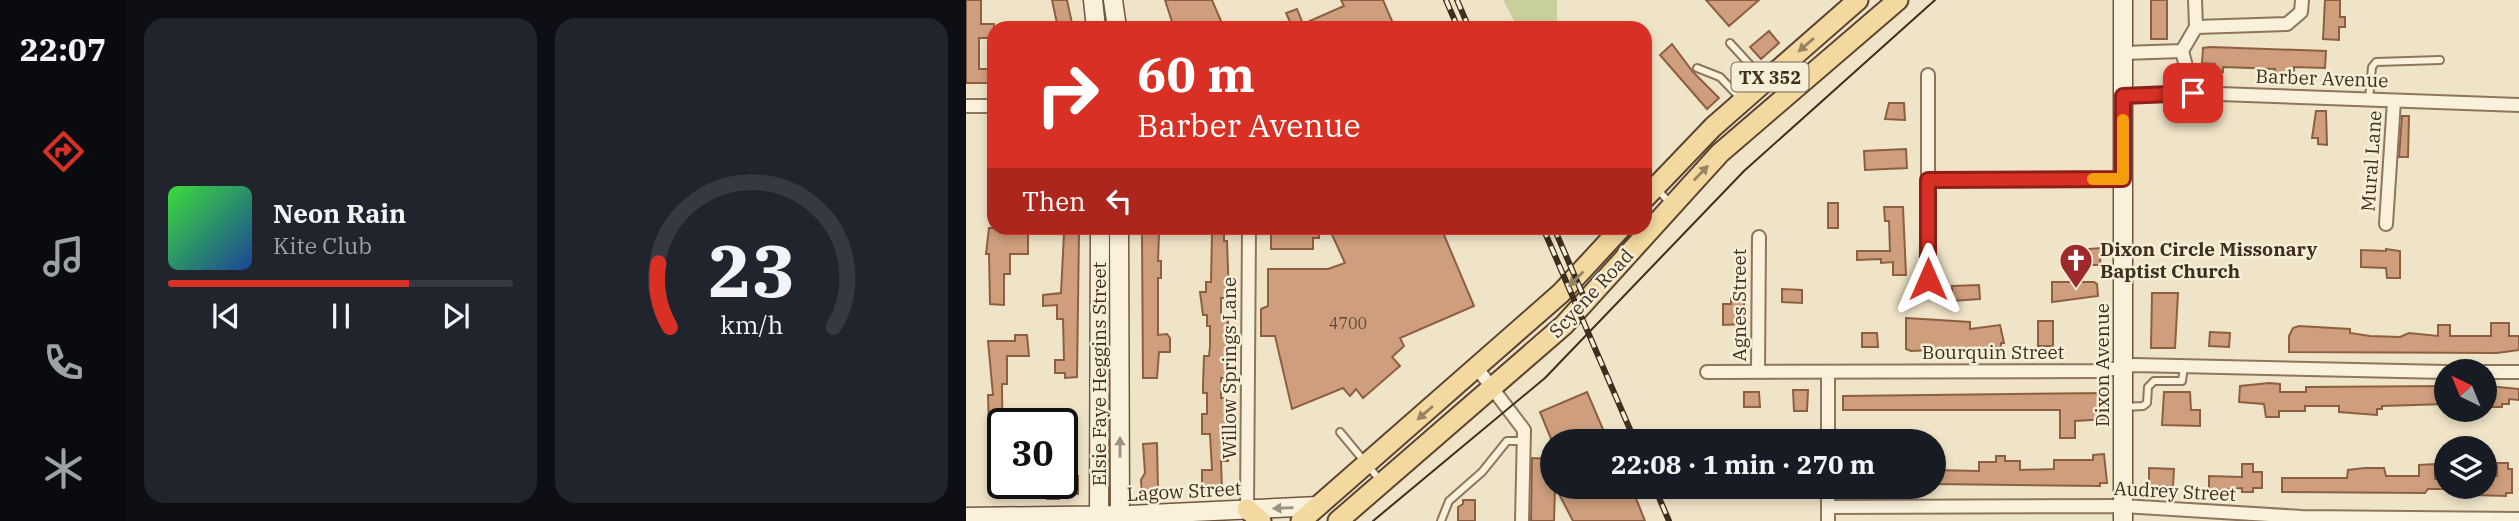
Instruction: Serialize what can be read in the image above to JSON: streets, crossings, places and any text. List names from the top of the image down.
{
  "streets": {
    "main road": ["TX 352", "Scyene Road"],
    "street": [
      "Barber Avenue",
      "Mural Lane",
      "Agnes Street",
      "Bourquin Street",
      "Dixon Avenue",
      "Willow Springs Lane",
      "Elsie Faye Heggins Street",
      "Lagow Street",
      "Audrey Street"
    ]
  },
  "crossings": [
    ["Barber Avenue", "Mural Lane"],
    ["Barber Avenue", "Dixon Avenue"],
    ["Scyene Road", "Lagow Street"],
    ["Agnes Street", "Bourquin Street"],
    ["Bourquin Street", "Dixon Avenue"],
    ["Dixon Avenue", "Audrey Street"],
    ["Willow Springs Lane", "Lagow Street"],
    ["Elsie Faye Heggins Street", "Lagow Street"]
  ],
  "places": {
    "church": ["Dixon Circle Missonary Baptist Church"]
  },
  "house_numbers": ["4700"],
  "north": "top left",
  "page": {
    "tabs": "22:07",
    "turn": ["60 m", "Barber Avenue"],
    "then": "Then",
    "song": ["Neon Rain", "Kite Club"],
    "limit": "30",
    "trip": "22:08 · 1 min · 270 m",
    "gauge": ["23", "km/h"]
  }
}
